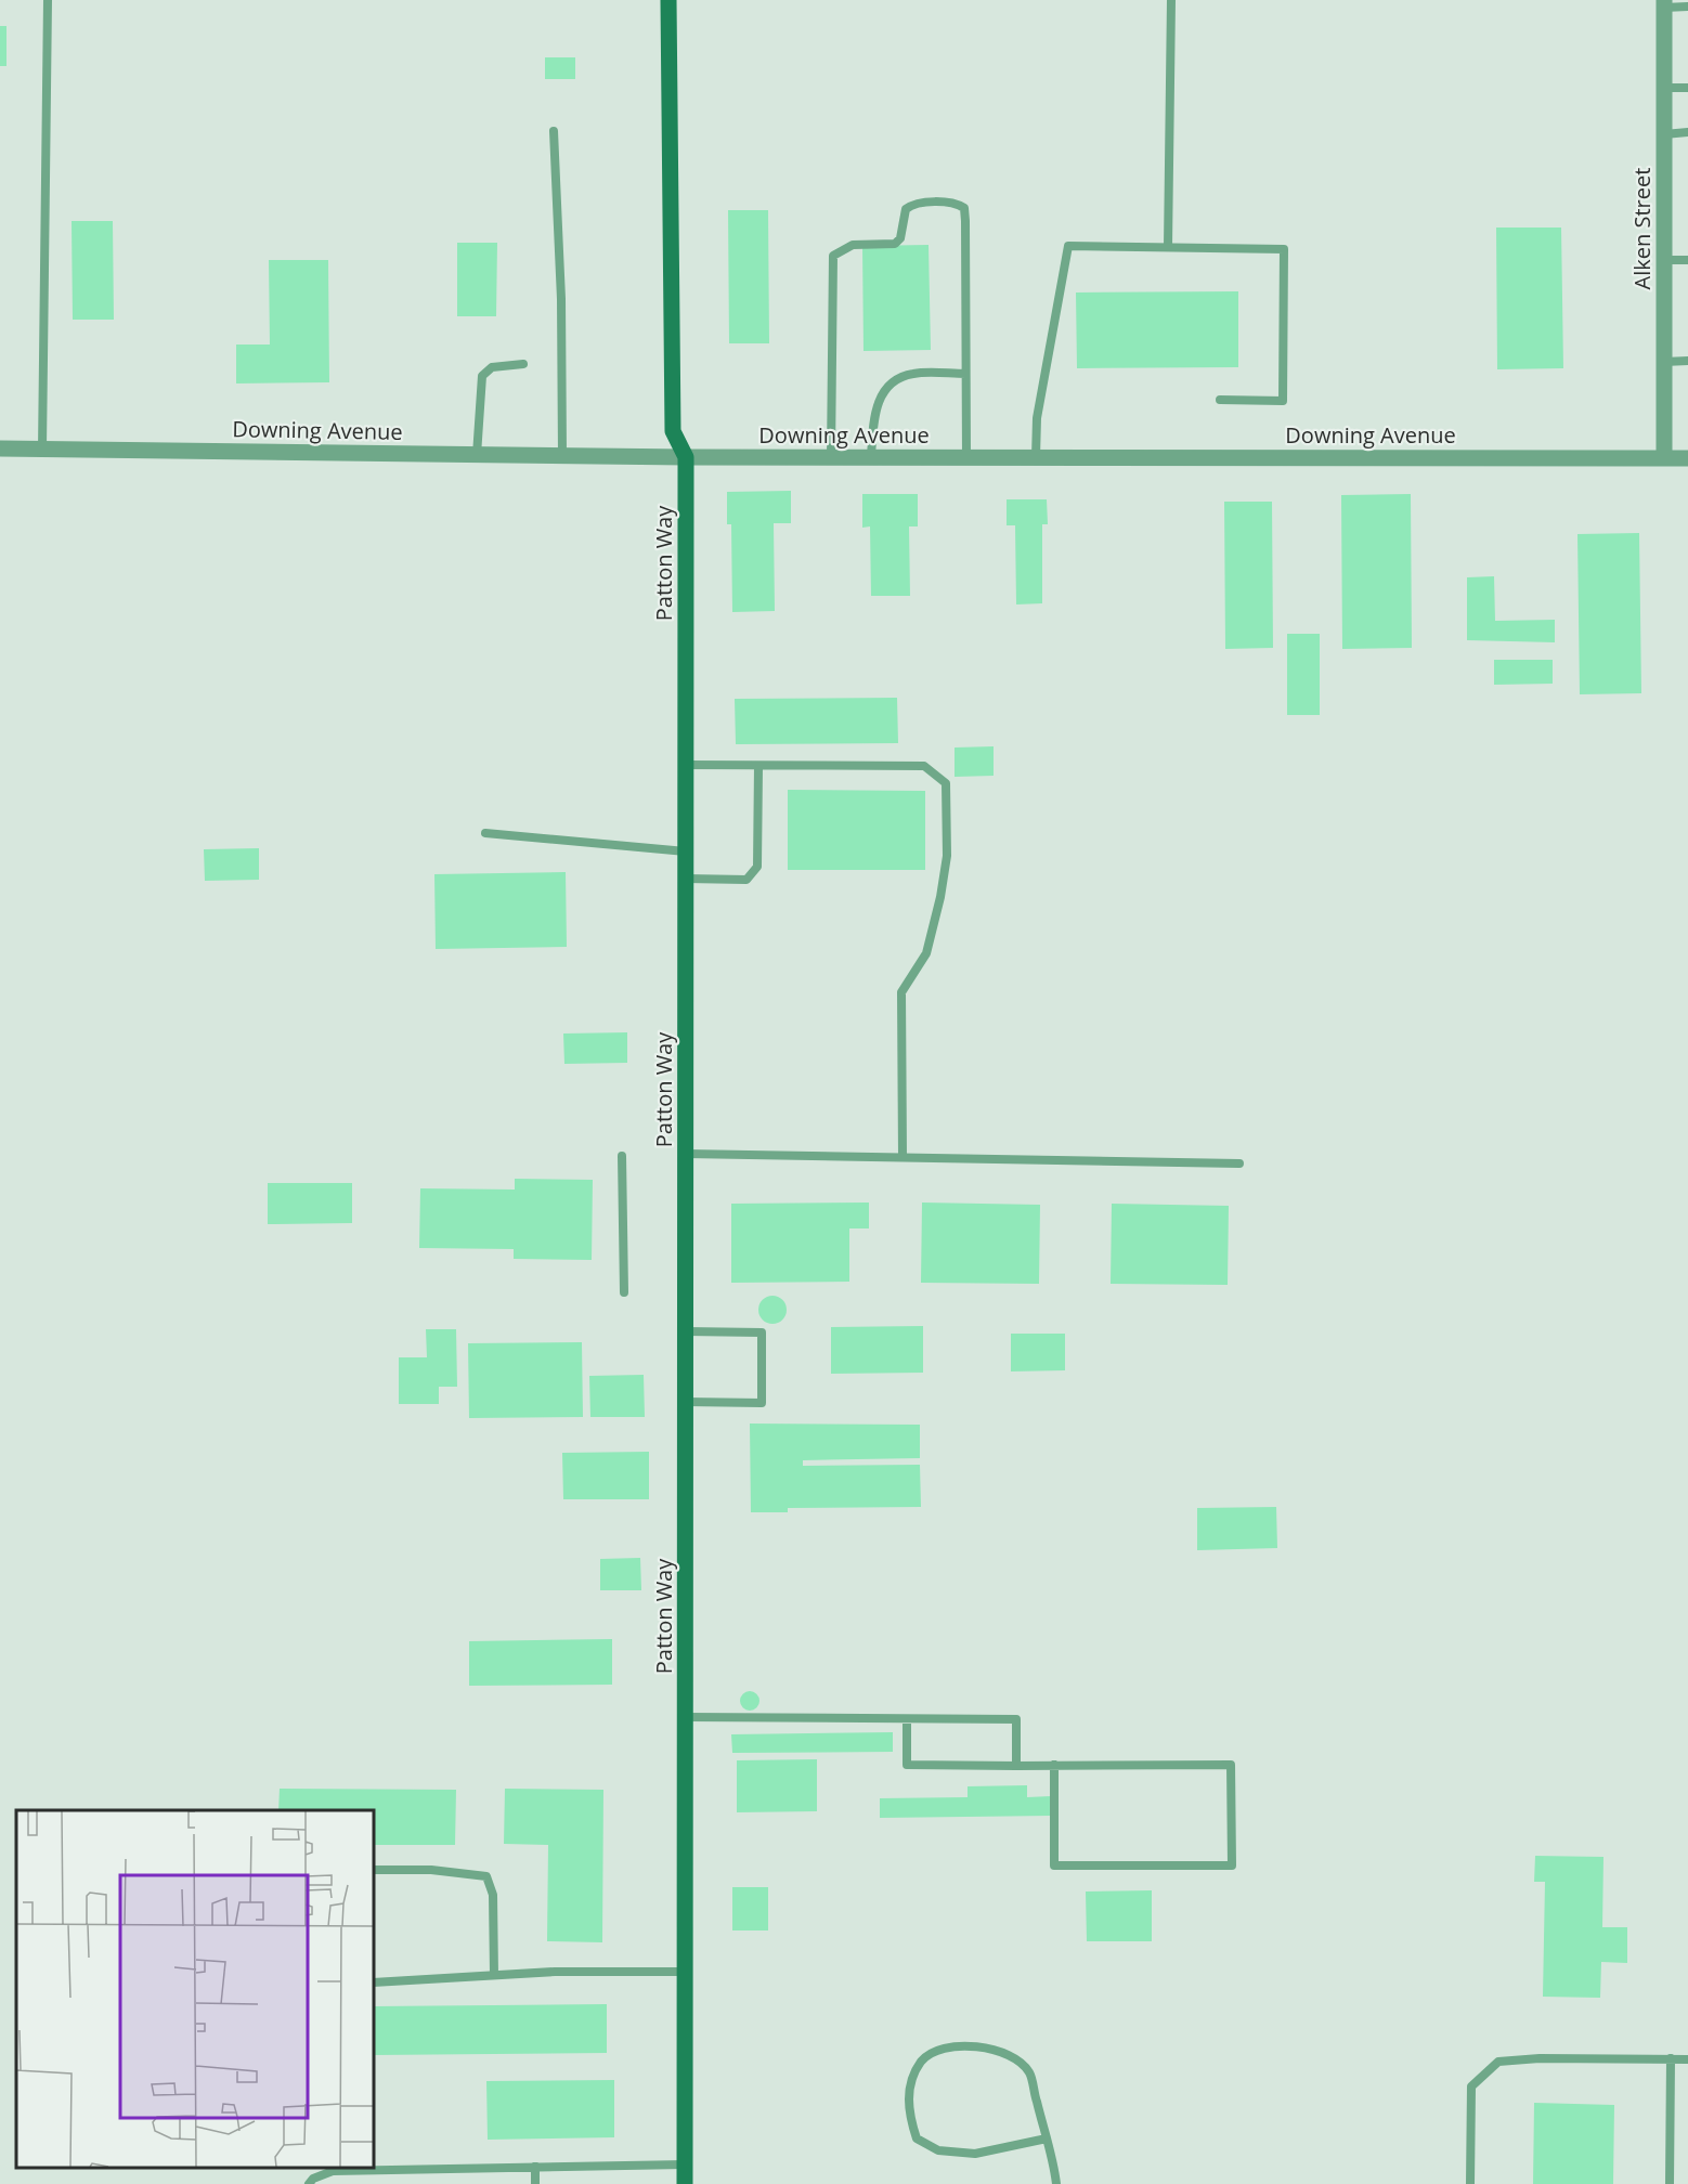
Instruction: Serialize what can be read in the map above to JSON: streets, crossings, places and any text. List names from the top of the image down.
{
  "streets": {
    "street": ["Alken Street", "Downing Avenue", "Patton Way"]
  },
  "crossings": [
    ["Alken Street", "Downing Avenue"],
    ["Downing Avenue", "Patton Way"]
  ]
}
